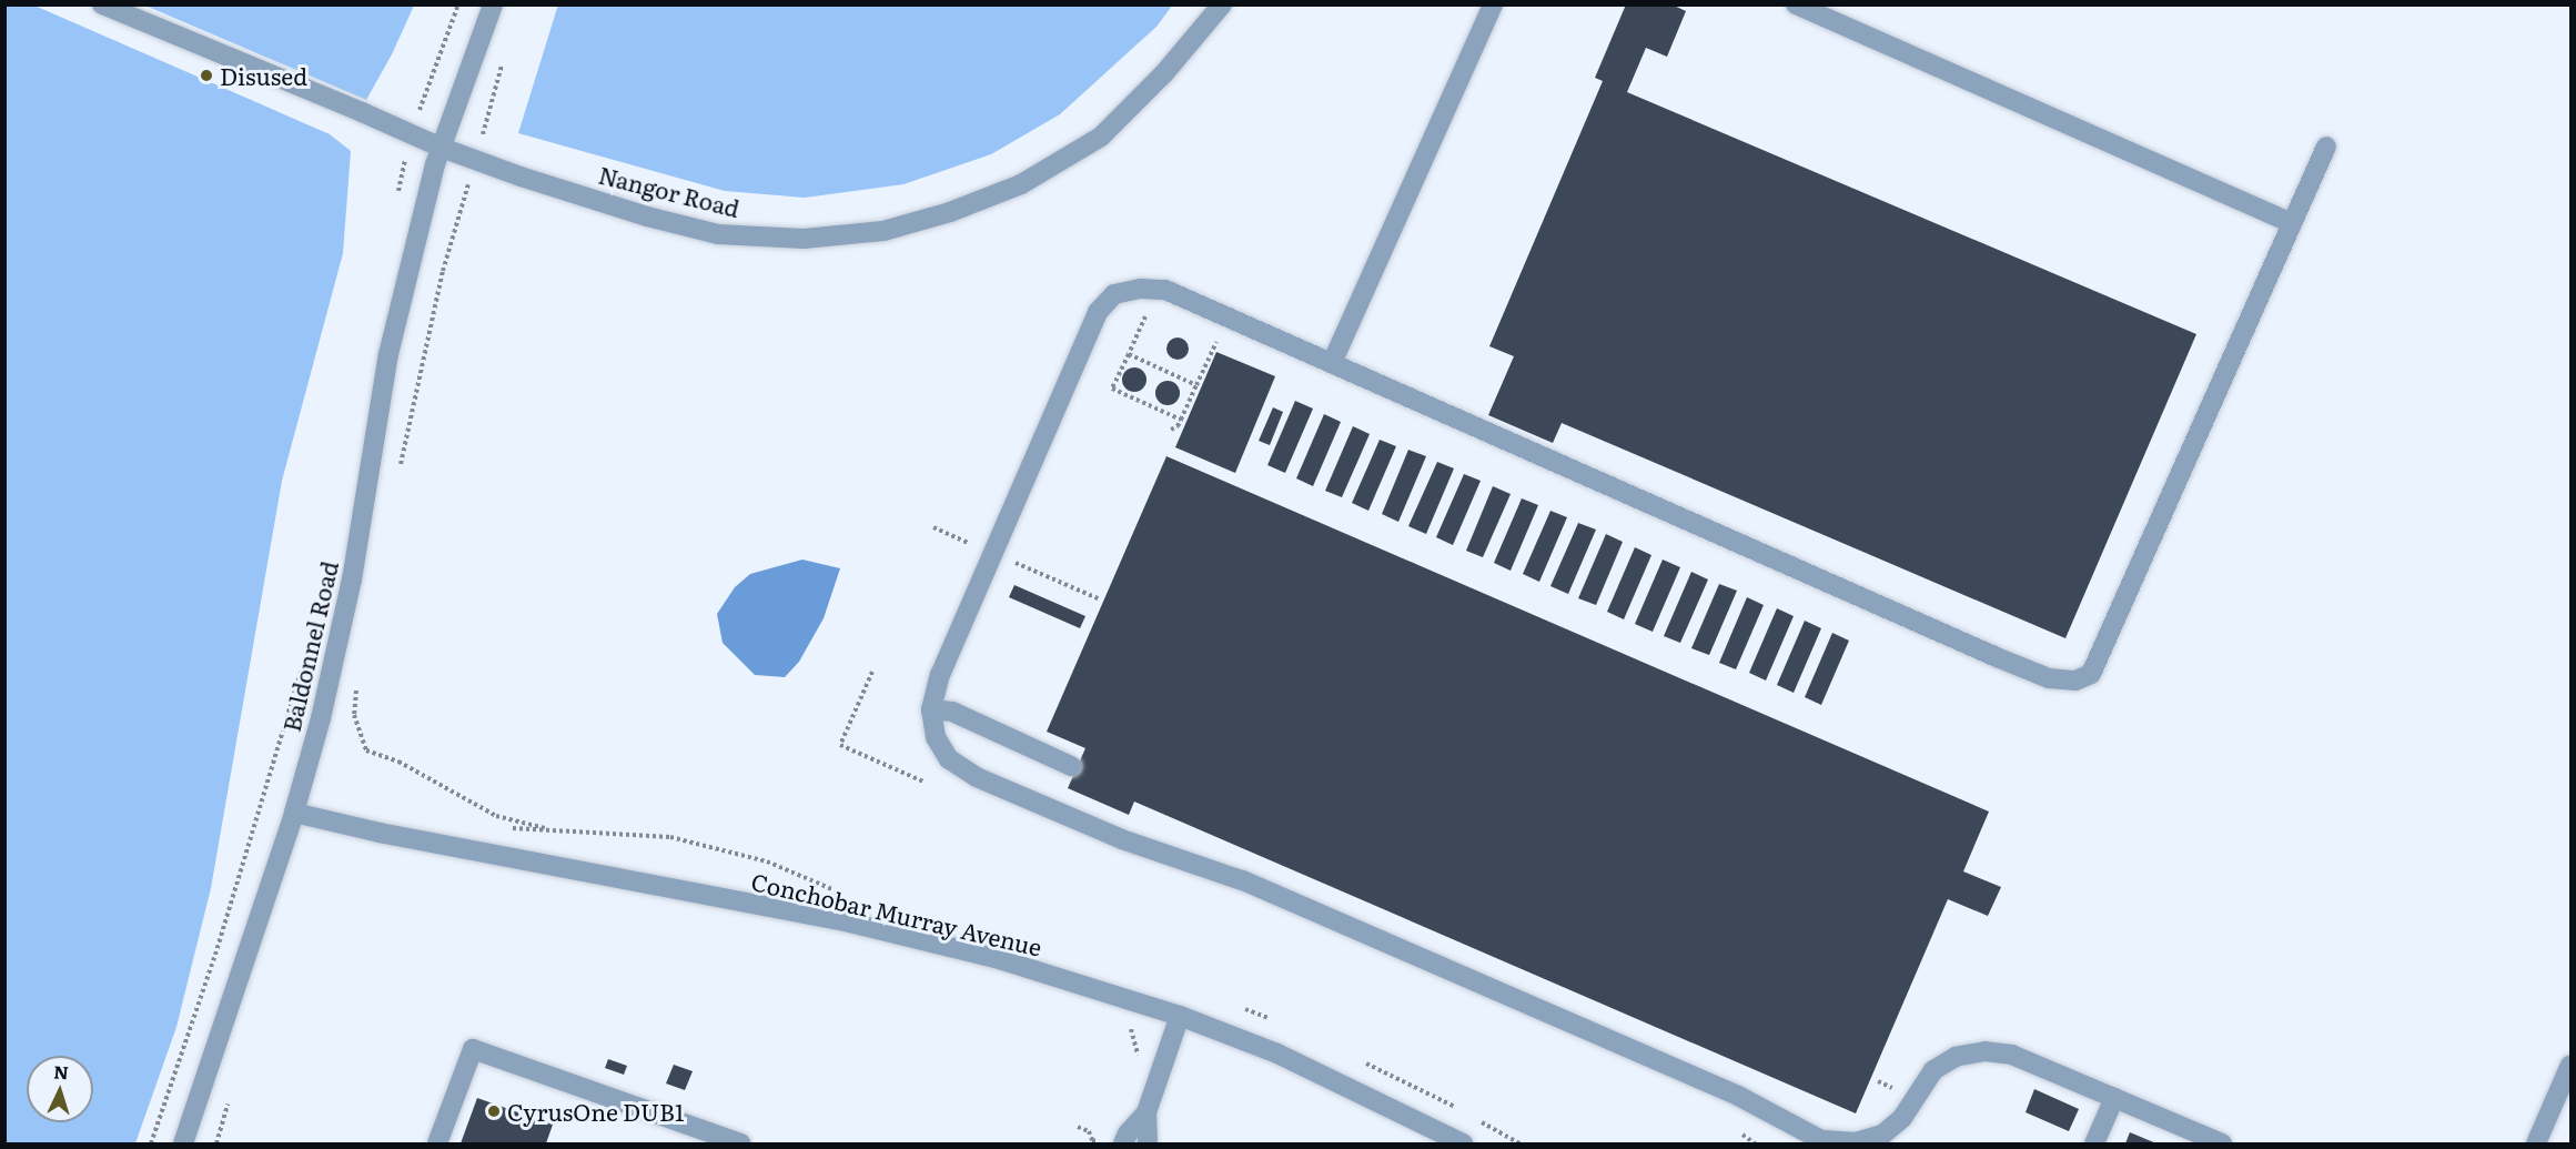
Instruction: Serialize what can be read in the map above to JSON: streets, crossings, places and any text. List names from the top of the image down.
{
  "streets": {
    "street": ["Nangor Road", "Baldonnel Road", "Conchobar Murray Avenue"]
  },
  "crossings": [
    ["Nangor Road", "Baldonnel Road"],
    ["Baldonnel Road", "Conchobar Murray Avenue"]
  ],
  "places": ["Disused", "CyrusOne DUB1"],
  "north": "top"
}
